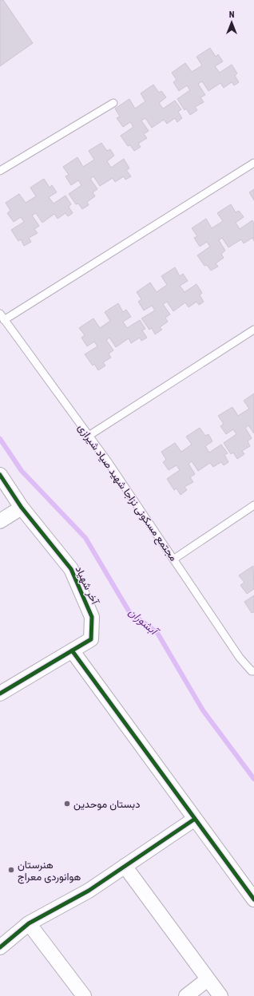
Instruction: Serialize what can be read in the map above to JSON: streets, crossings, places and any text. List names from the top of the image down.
{
  "streets": {
    "street": ["آخر شهیاد"],
    "lane": ["مجتمع مسکونی نزاجا شهید صیاد شیرازی"]
  },
  "water": ["آبشوران"],
  "places": ["دبستان موحدین", "هنرستان هوانوردی معراج"],
  "north": "top"
}
